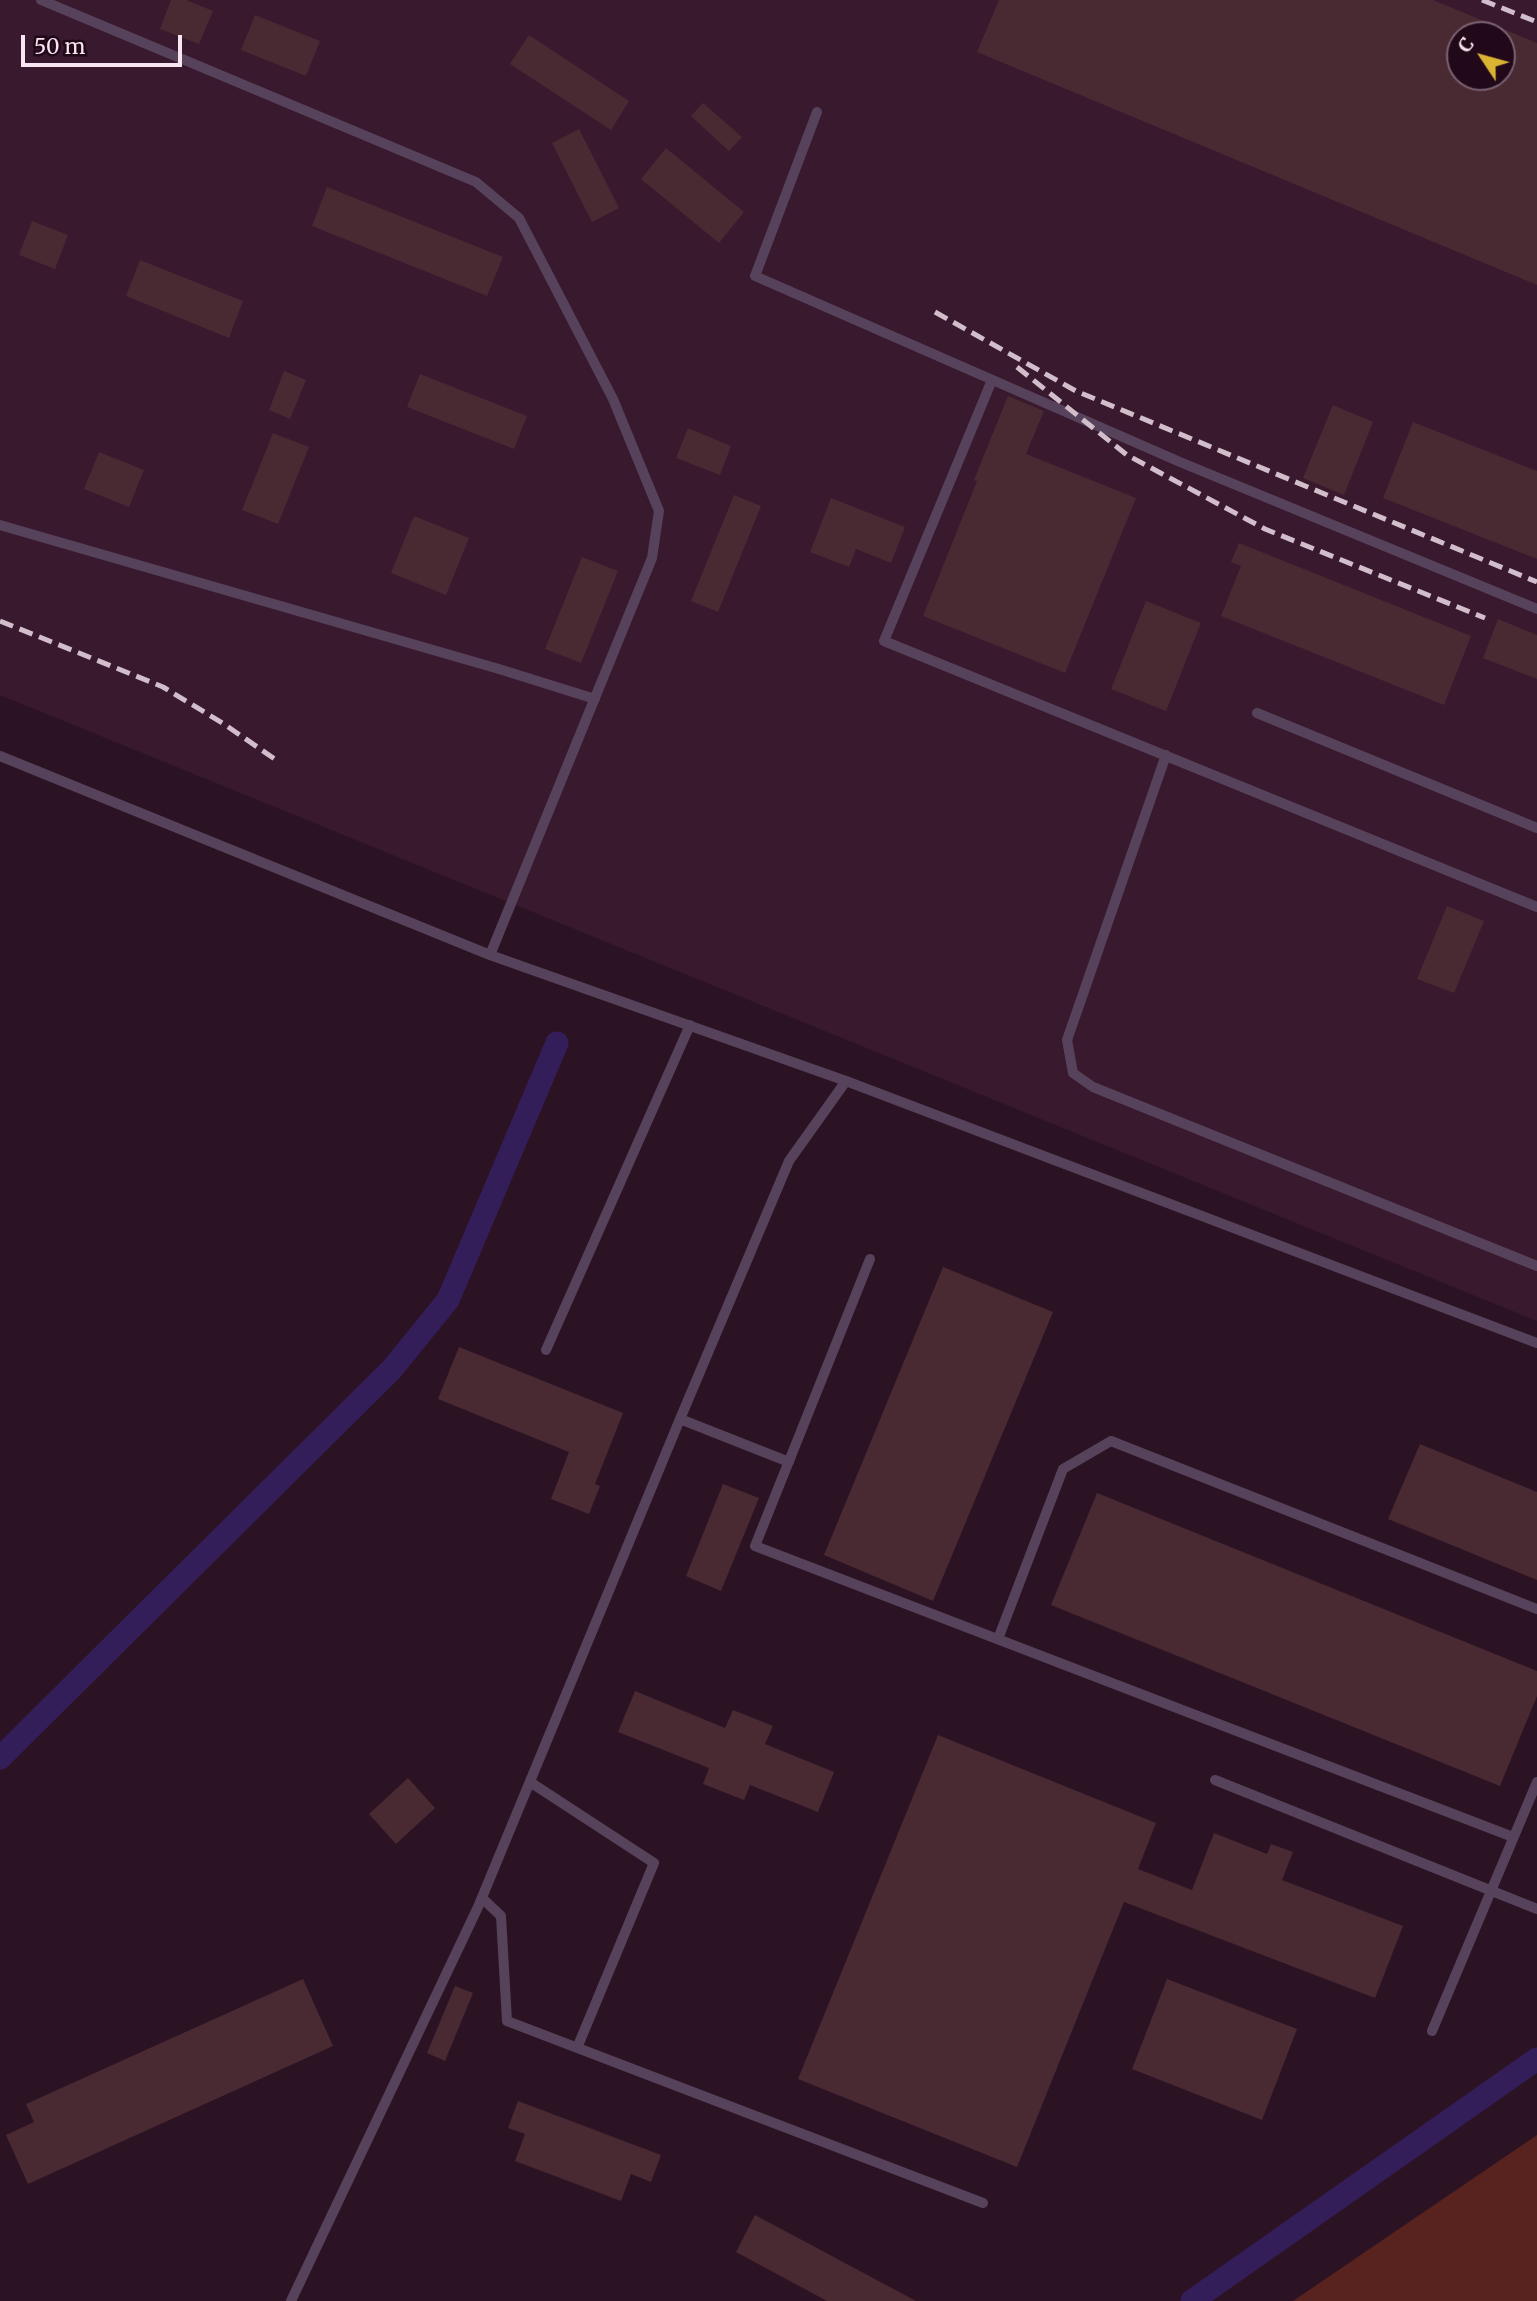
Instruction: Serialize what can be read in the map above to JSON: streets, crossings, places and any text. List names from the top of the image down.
{
  "scale_bar": "50 m",
  "north": "top left"
}
